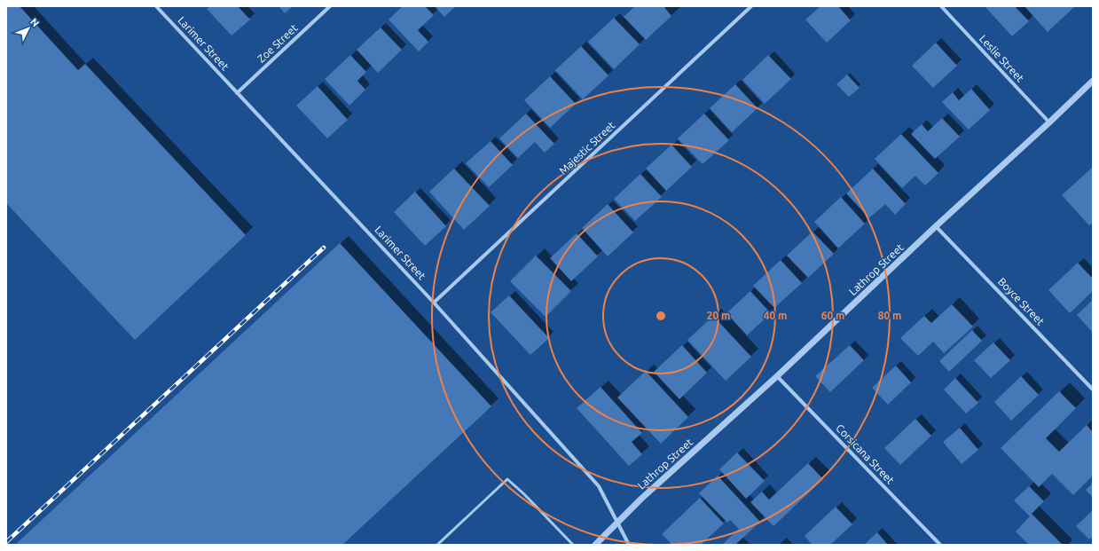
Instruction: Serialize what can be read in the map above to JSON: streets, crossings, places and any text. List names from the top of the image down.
{
  "streets": {
    "street": [
      "Larimer Street",
      "Zoe Street",
      "Leslie Street",
      "Majestic Street",
      "Lathrop Street",
      "Boyce Street",
      "Corsicana Street"
    ]
  },
  "crossings": [
    ["Larimer Street", "Zoe Street"],
    ["Larimer Street", "Majestic Street"],
    ["Larimer Street", "Lathrop Street"],
    ["Leslie Street", "Lathrop Street"],
    ["Lathrop Street", "Boyce Street"],
    ["Lathrop Street", "Corsicana Street"]
  ],
  "north": "top right",
  "rings": [
    "20 m",
    "40 m",
    "60 m",
    "80 m"
  ]
}
